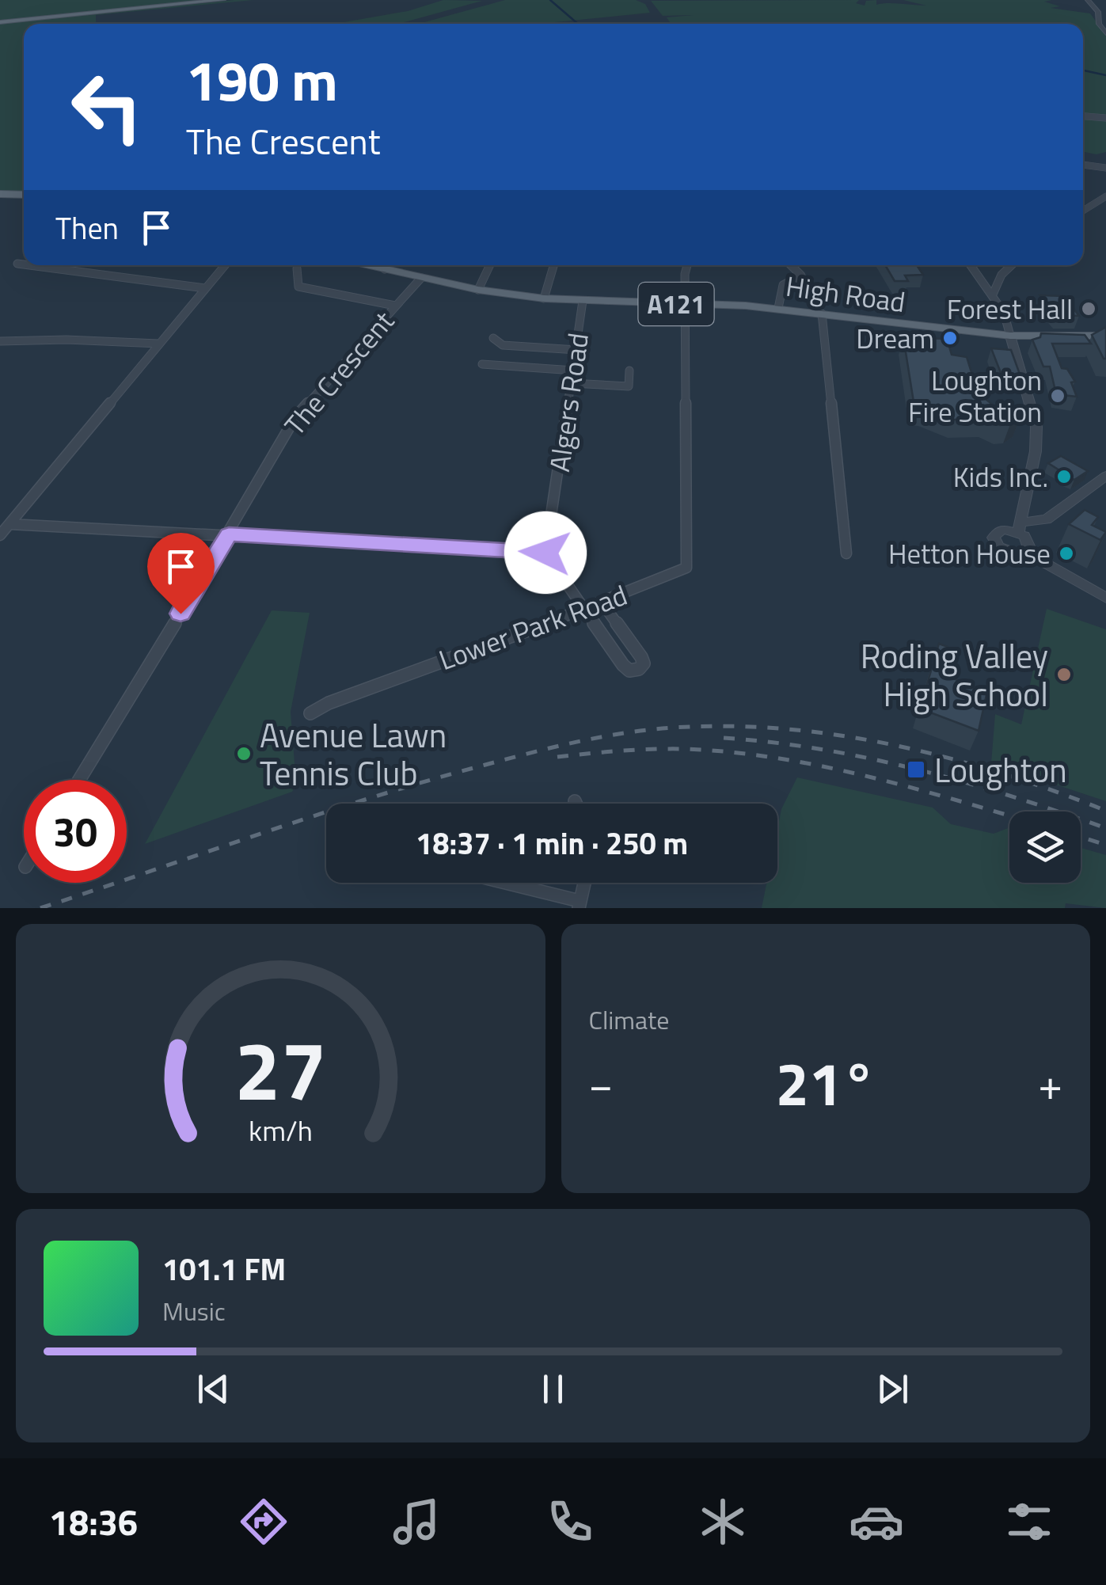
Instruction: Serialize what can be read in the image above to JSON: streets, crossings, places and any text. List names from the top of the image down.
{
  "streets": {
    "main road": ["High Road", "A121"],
    "street": ["The Crescent", "Algers Road", "Lower Park Road"]
  },
  "crossings": [
    ["High Road", "The Crescent"],
    ["High Road", "Algers Road"],
    ["High Road", "Lower Park Road"]
  ],
  "places": {
    "other": [
      "Forest Hall",
      "Dream",
      "Loughton Fire Station",
      "Kids Inc.",
      "Hetton House",
      "Roding Valley High School",
      "Avenue Lawn Tennis Club"
    ],
    "transit": ["Loughton"]
  },
  "page": {
    "turn": ["190 m", "The Crescent"],
    "then": "Then",
    "limit": "30",
    "trip": "18:37 · 1 min · 250 m",
    "tile": "Climate",
    "heat": ["−", "21°", "+"],
    "song": ["101.1 FM", "Music"],
    "tabs": "18:36",
    "gauge": ["27", "km/h"]
  }
}
